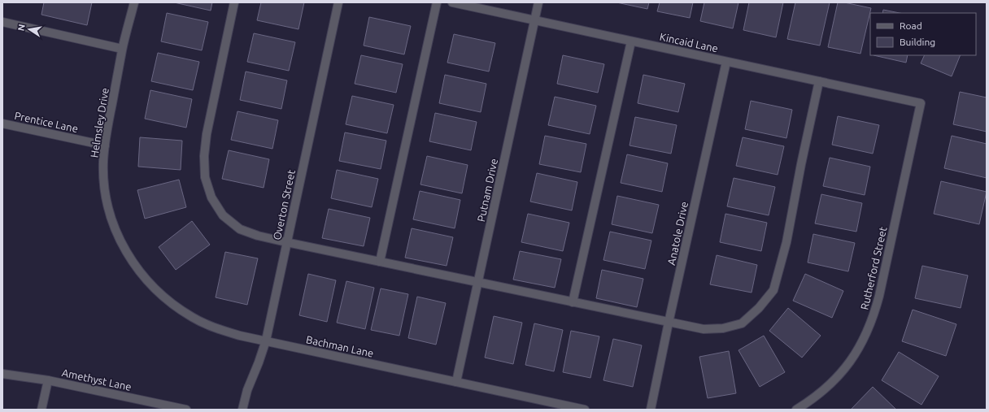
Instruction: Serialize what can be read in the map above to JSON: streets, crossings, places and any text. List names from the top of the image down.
{
  "streets": {
    "street": [
      "Kincaid Lane",
      "Prentice Lane",
      "Helmsley Drive",
      "Putnam Drive",
      "Overton Street",
      "Anatole Drive",
      "Rutherford Street",
      "Bachman Lane",
      "Amethyst Lane"
    ]
  },
  "crossings": [
    ["Kincaid Lane", "Putnam Drive"],
    ["Kincaid Lane", "Anatole Drive"],
    ["Kincaid Lane", "Rutherford Street"],
    ["Prentice Lane", "Helmsley Drive"],
    ["Helmsley Drive", "Bachman Lane"],
    ["Putnam Drive", "Bachman Lane"],
    ["Overton Street", "Bachman Lane"]
  ],
  "legend": ["Road", "Building"],
  "north": "left"
}
